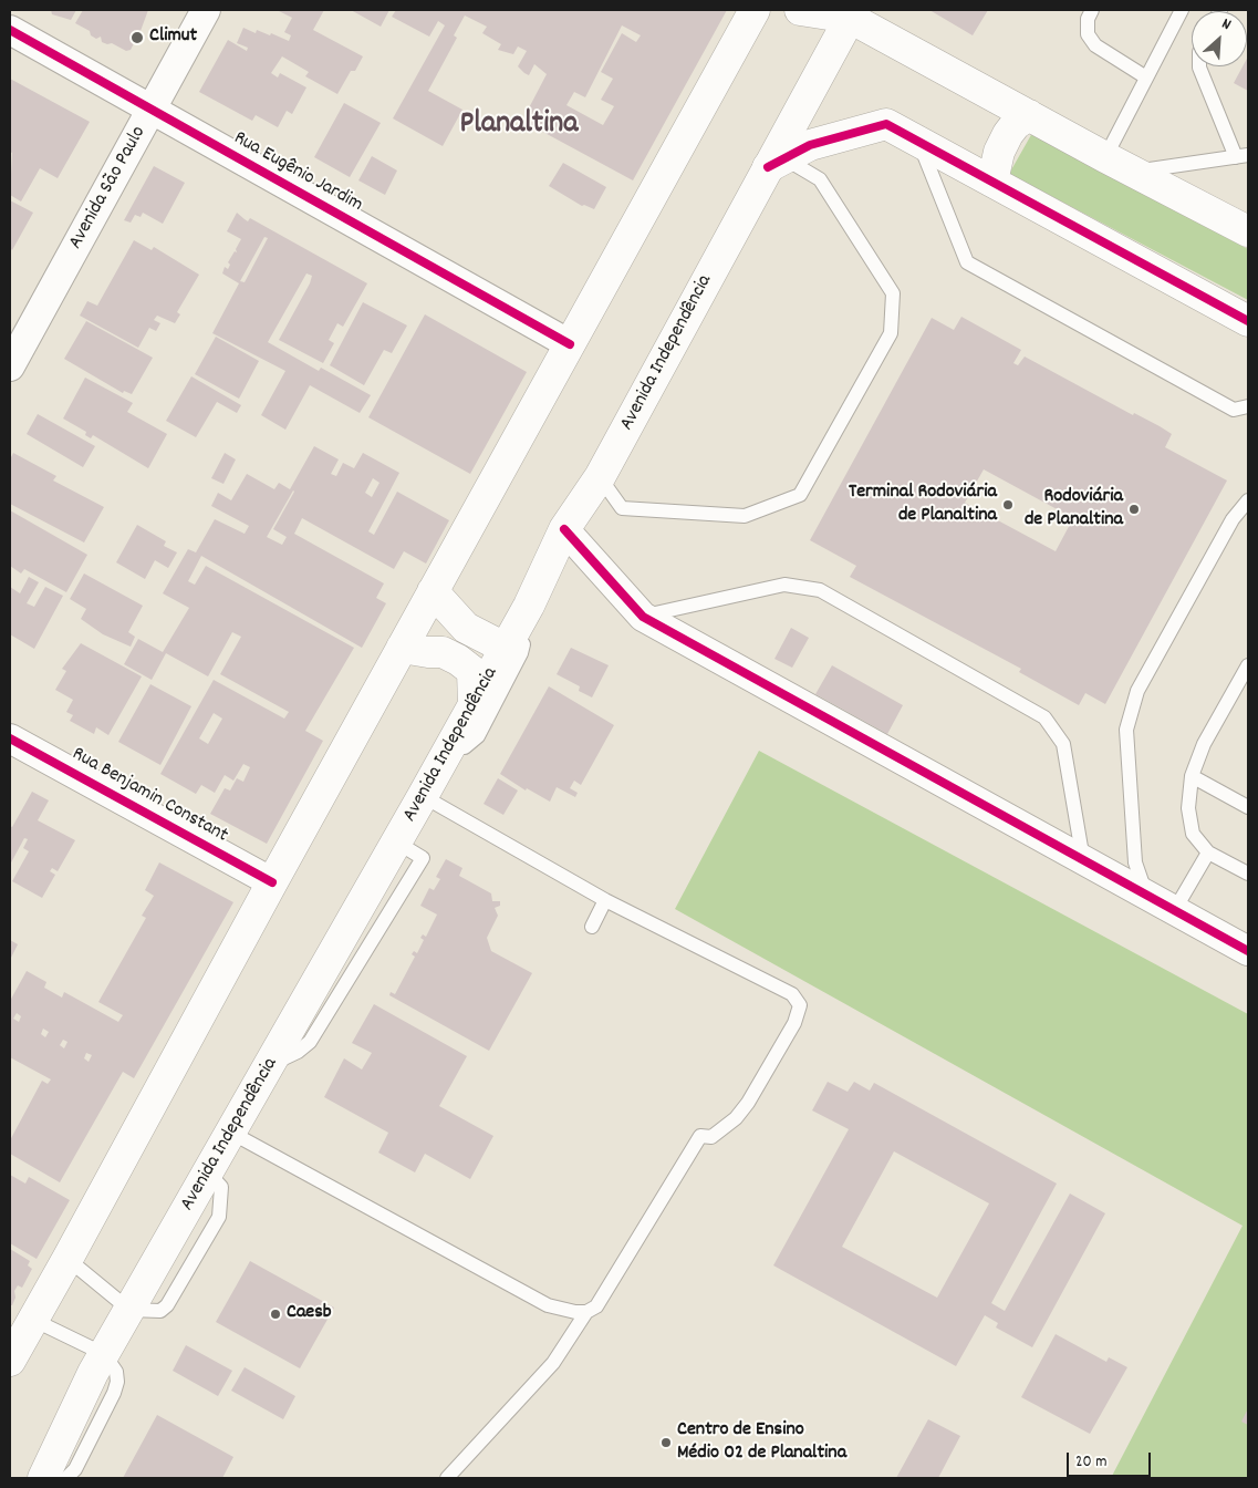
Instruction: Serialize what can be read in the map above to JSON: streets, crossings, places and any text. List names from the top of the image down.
{
  "streets": {
    "main road": ["Avenida Independência"],
    "street": ["Rua Eugênio Jardim", "Avenida São Paulo", "Rua Benjamin Constant"]
  },
  "crossings": [
    ["Rua Eugênio Jardim", "Avenida São Paulo"]
  ],
  "districts": ["Planaltina"],
  "places": [
    "Climut",
    "Terminal Rodoviária de Planaltina",
    "Rodoviária de Planaltina",
    "Caesb",
    "Centro de Ensino Médio 02 de Planaltina"
  ],
  "scale_bar": "20 m",
  "north": "top right"
}
